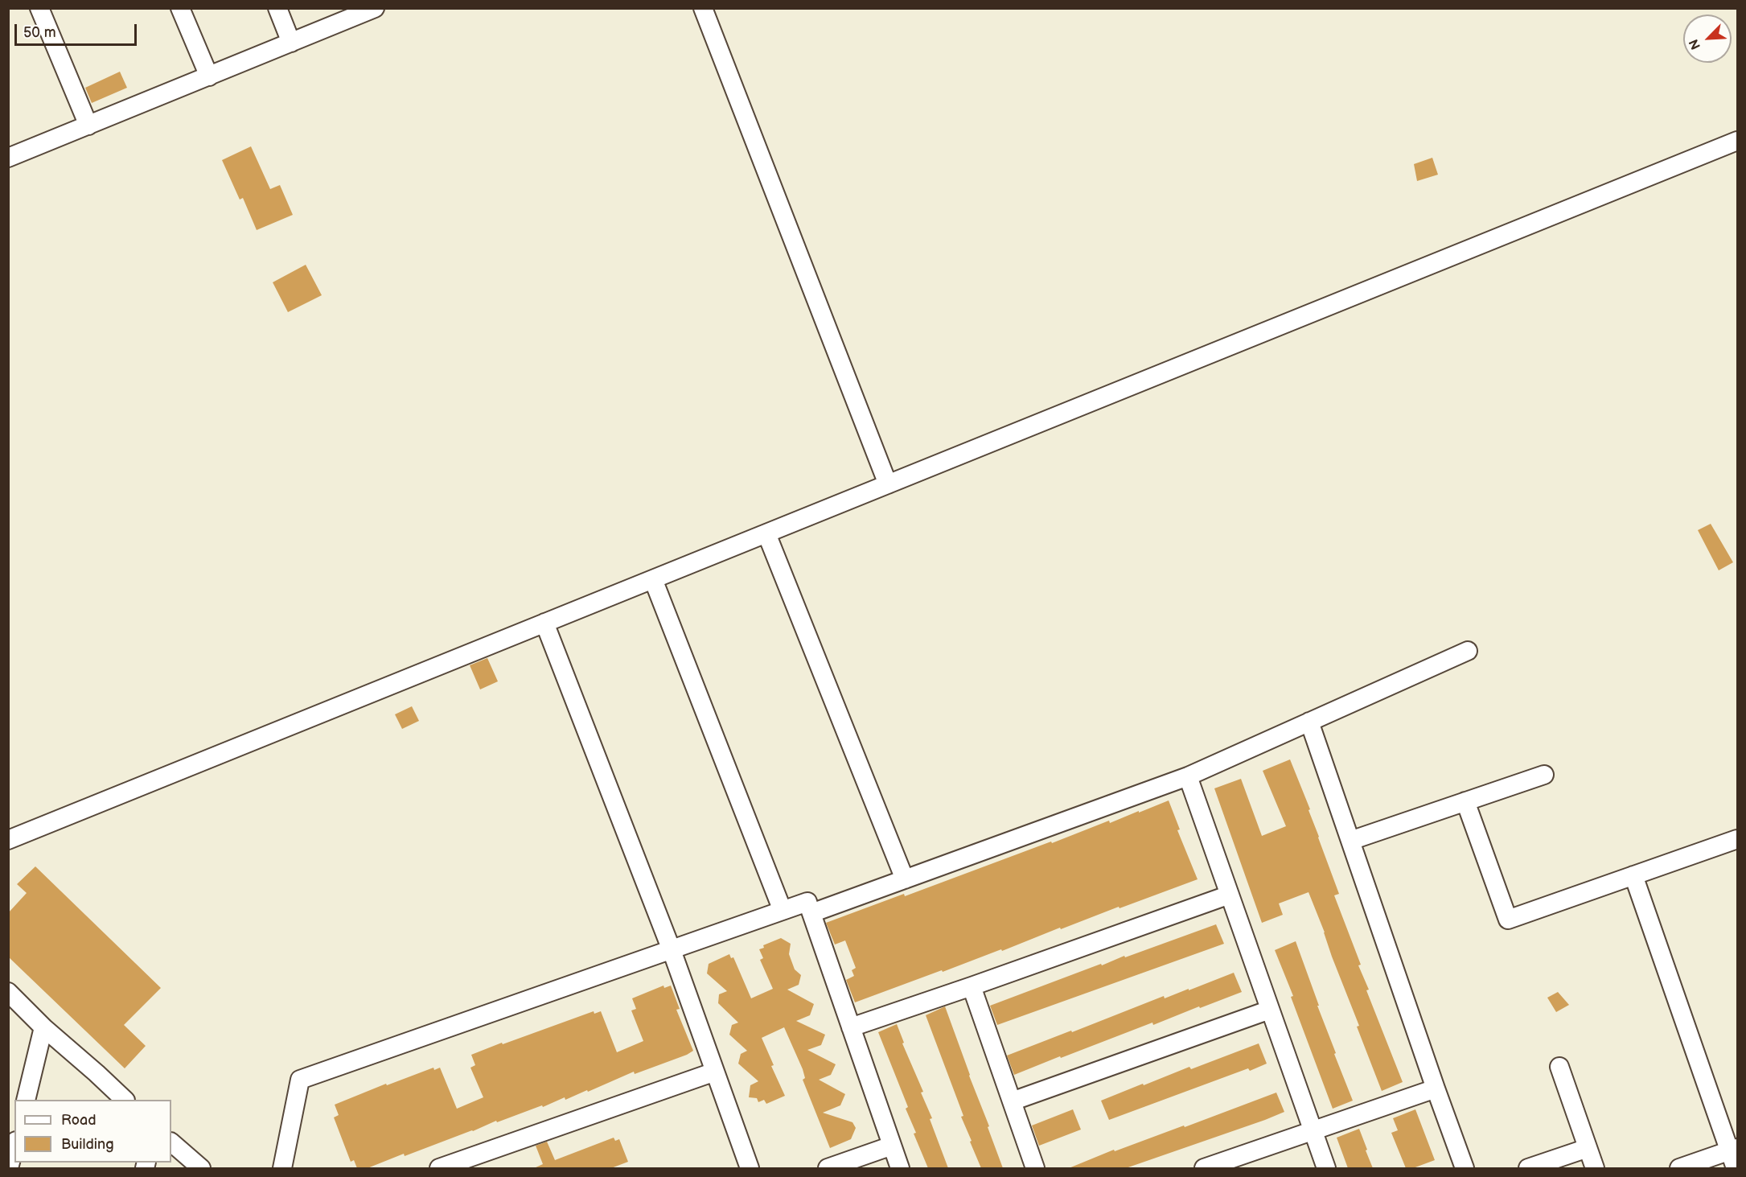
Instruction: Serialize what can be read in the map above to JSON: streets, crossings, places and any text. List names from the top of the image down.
{
  "legend": ["Road", "Building"],
  "scale_bar": "50 m",
  "north": "bottom left"
}
